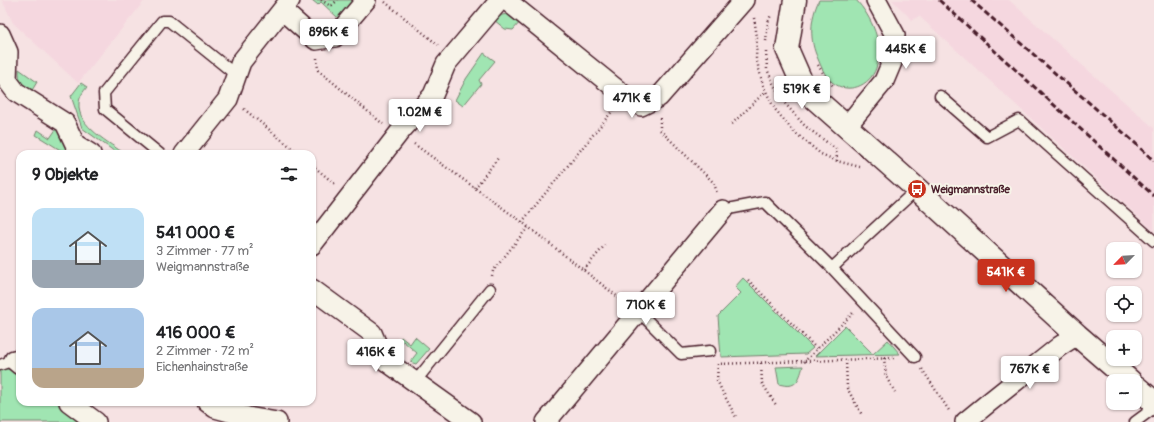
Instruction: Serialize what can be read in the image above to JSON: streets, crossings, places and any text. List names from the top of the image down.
{
  "places": {
    "bus stop": ["Weigmannstraße"]
  },
  "north": "bottom left",
  "page": {
    "price": [
      "896K €",
      "445K €",
      "519K €",
      "471K €",
      "1.02M €",
      "541K €",
      "710K €",
      "416K €",
      "767K €"
    ],
    "heading": "9 Objekte",
    "list": [
      {
        "name": "541 000 €",
        "note": "3 Zimmer · 77 m² · Weigmannstraße"
      },
      {
        "name": "416 000 €",
        "note": "2 Zimmer · 72 m² · Eichenhainstraße"
      }
    ],
    "map_buttons": ["+", "−"]
  }
}
